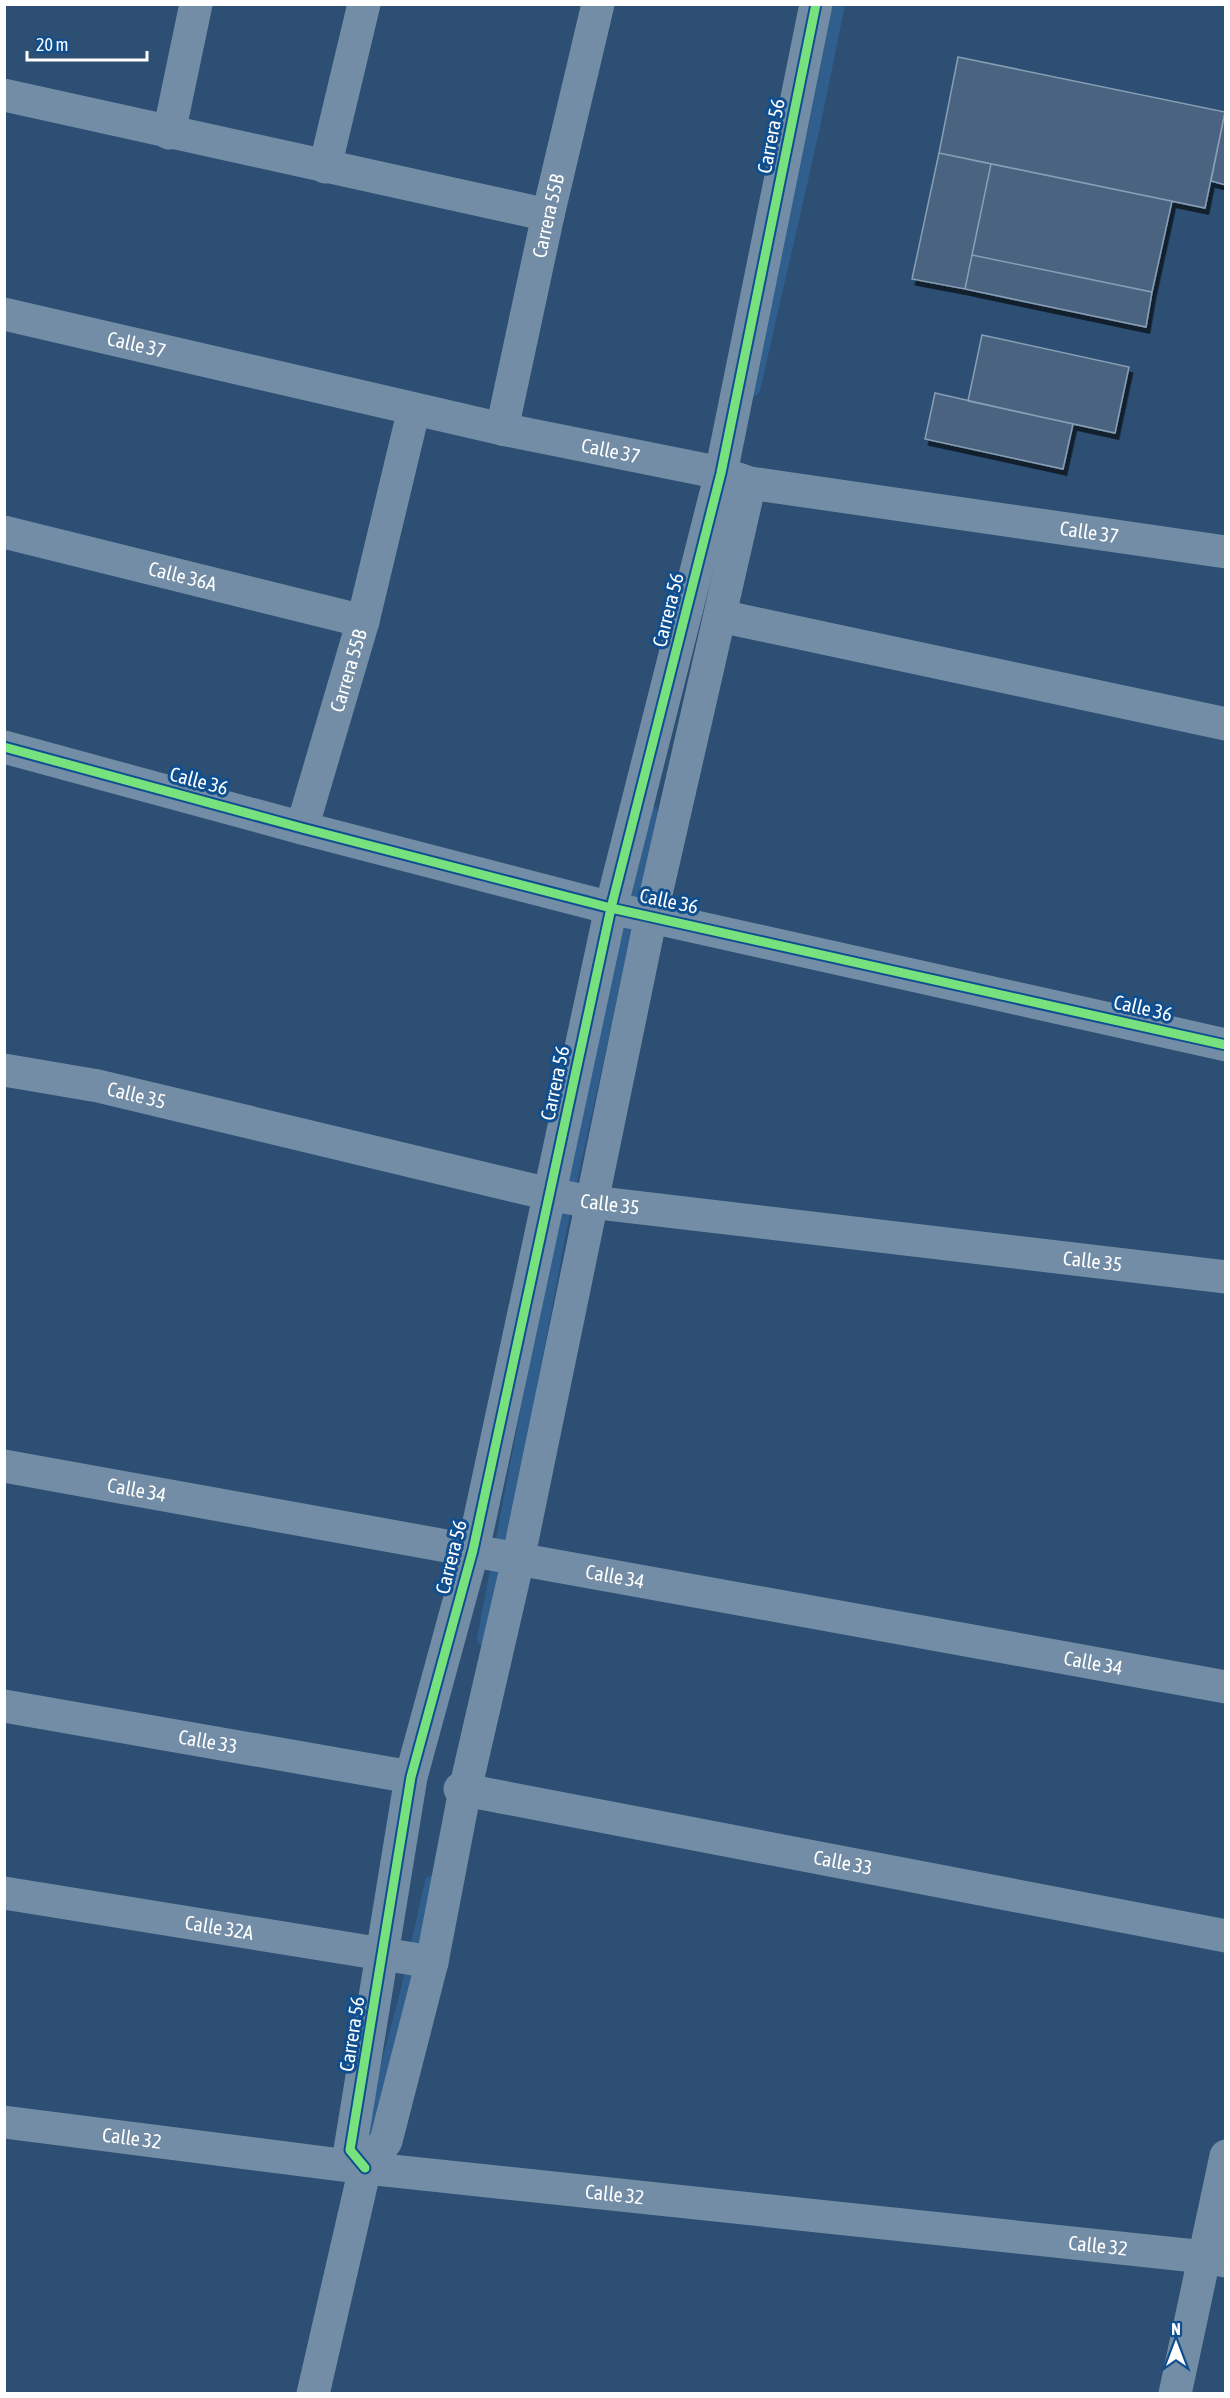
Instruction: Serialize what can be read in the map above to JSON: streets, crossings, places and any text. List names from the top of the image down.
{
  "streets": {
    "street": [
      "Carrera 56",
      "Carrera 55B",
      "Calle 37",
      "Calle 36A",
      "Calle 36",
      "Calle 35",
      "Calle 34",
      "Calle 33",
      "Calle 32A",
      "Calle 32"
    ]
  },
  "crossings": [
    ["Carrera 56", "Calle 37"],
    ["Carrera 56", "Calle 36"],
    ["Carrera 56", "Calle 35"],
    ["Carrera 56", "Calle 34"],
    ["Carrera 56", "Calle 33"],
    ["Carrera 56", "Calle 32A"],
    ["Carrera 56", "Calle 32"],
    ["Carrera 55B", "Calle 37"],
    ["Carrera 55B", "Calle 36A"],
    ["Carrera 55B", "Calle 36"]
  ],
  "scale_bar": "20 m",
  "north": "top"
}
